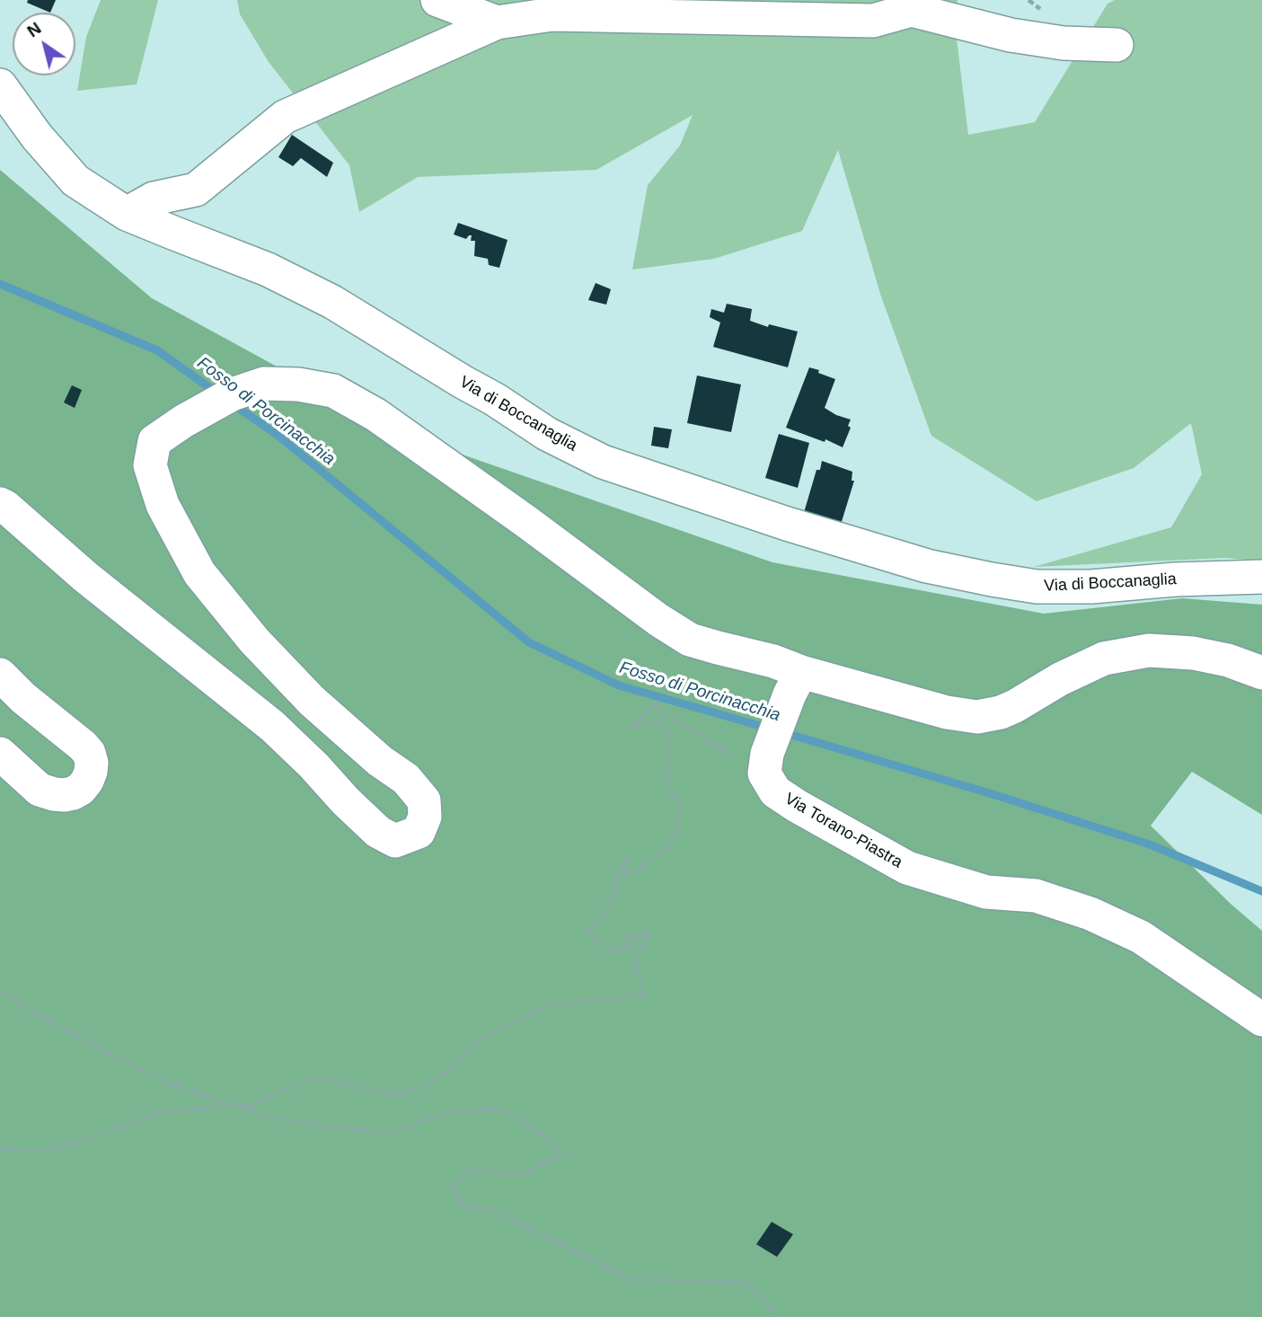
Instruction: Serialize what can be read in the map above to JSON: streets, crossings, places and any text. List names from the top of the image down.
{
  "streets": {
    "street": ["Via di Boccanaglia", "Via Torano-Piastra"]
  },
  "water": ["Fosso di Porcinacchia"],
  "north": "top left"
}
